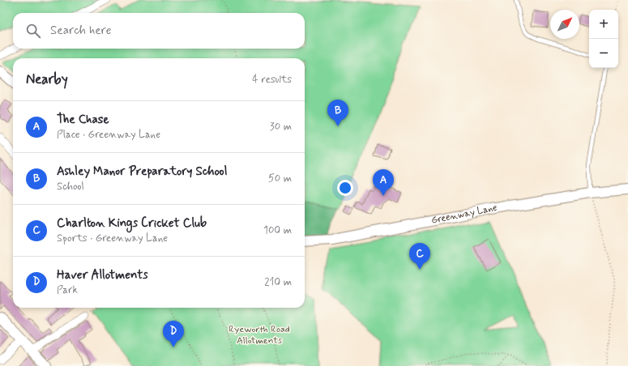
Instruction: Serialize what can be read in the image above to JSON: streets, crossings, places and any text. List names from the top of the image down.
{
  "streets": {
    "street": ["Greenway Lane"]
  },
  "parks": ["Ryeworth Road Allotments"],
  "north": "top right",
  "page": {
    "map_buttons": ["+", "−"],
    "search": "Search here",
    "heading": ["Nearby", "4 results"],
    "pins": [
      "B",
      "A",
      "C",
      "D"
    ],
    "list": [
      {
        "mark": "A",
        "name": "The Chase",
        "note": "Place · Greenway Lane",
        "value": "30 m"
      },
      {
        "mark": "B",
        "name": "Ashley Manor Preparatory School",
        "note": "School",
        "value": "50 m"
      },
      {
        "mark": "C",
        "name": "Charlton Kings Cricket Club",
        "note": "Sports · Greenway Lane",
        "value": "100 m"
      },
      {
        "mark": "D",
        "name": "Haver Allotments",
        "note": "Park",
        "value": "210 m"
      }
    ]
  }
}
